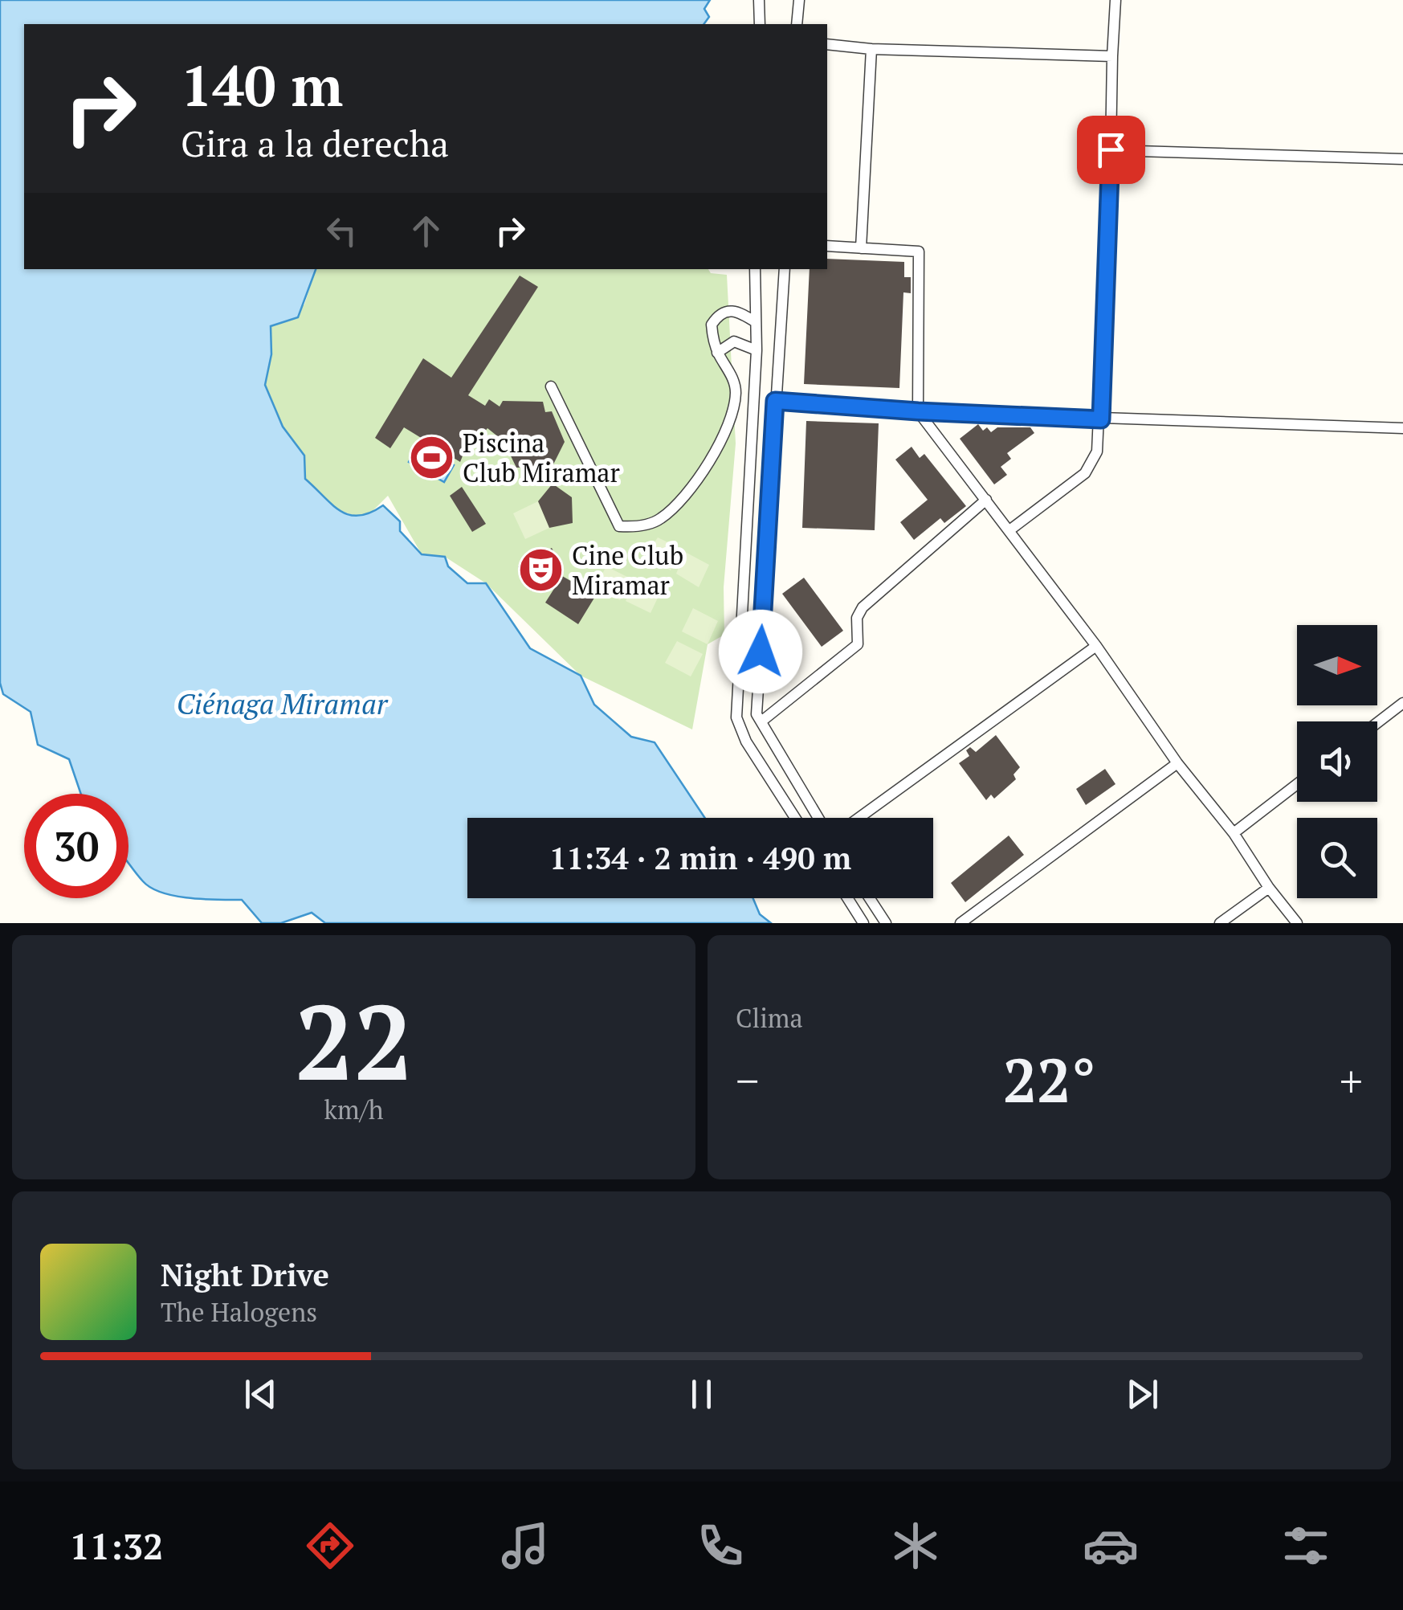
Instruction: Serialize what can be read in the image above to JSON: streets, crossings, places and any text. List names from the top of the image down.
{
  "water": ["Ciénaga Miramar"],
  "places": {
    "sports": ["Piscina Club Miramar"],
    "theatre": ["Cine Club Miramar"]
  },
  "north": "right",
  "page": {
    "turn": ["140 m", "Gira a la derecha"],
    "limit": "30",
    "trip": "11:34 · 2 min · 490 m",
    "tile": [
      ["22", "km/h"],
      "Clima"
    ],
    "heat": ["−", "22°", "+"],
    "song": ["Night Drive", "The Halogens"],
    "tabs": "11:32"
  }
}
